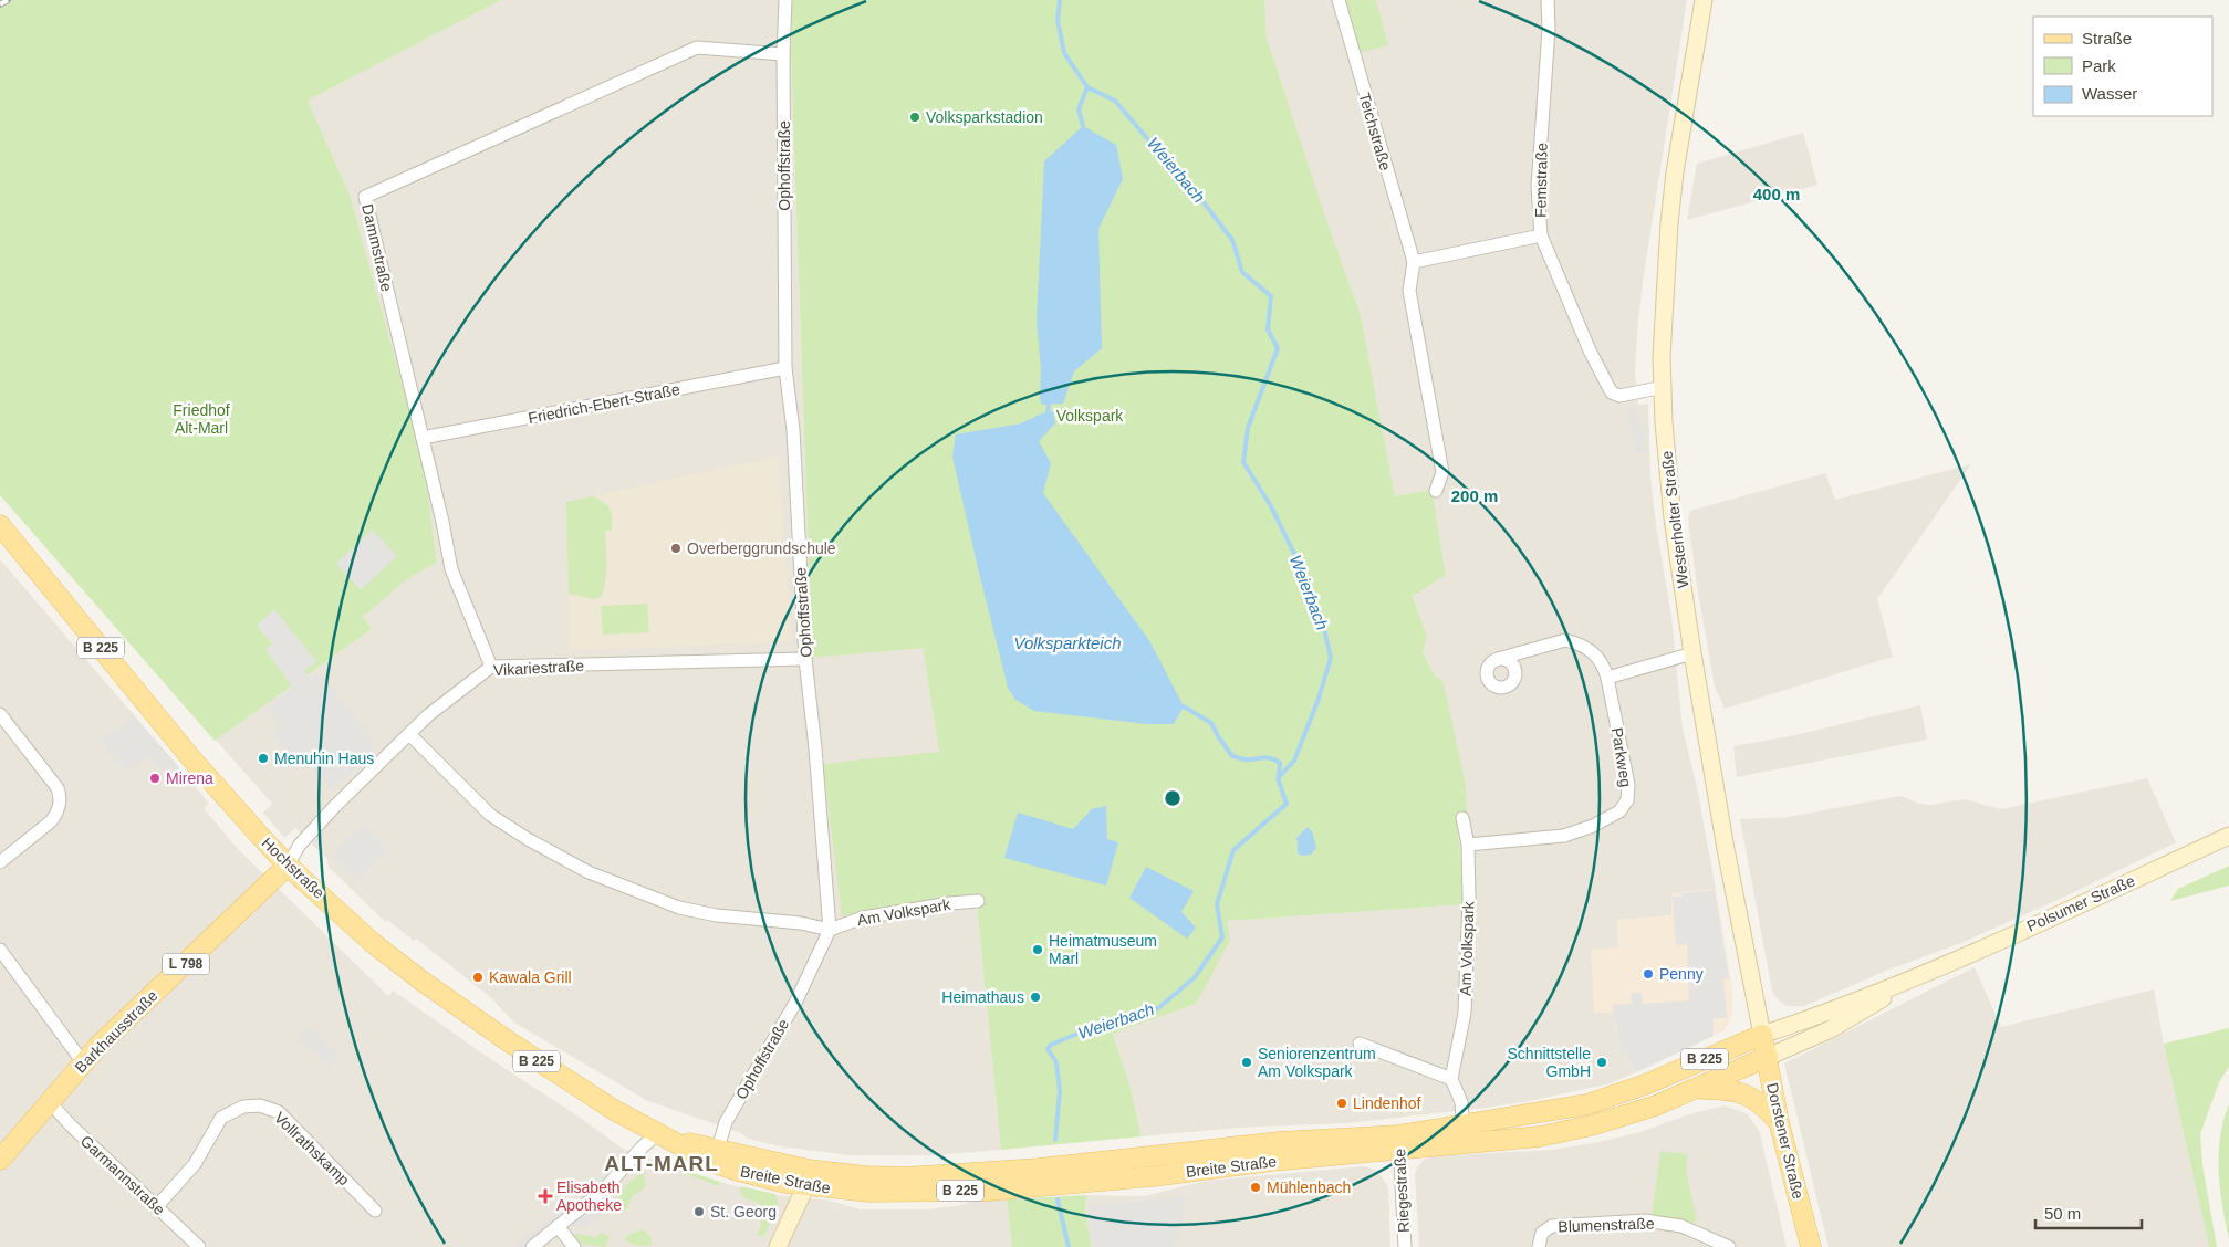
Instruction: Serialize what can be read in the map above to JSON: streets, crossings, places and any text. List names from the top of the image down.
{
  "streets": {
    "main road": [
      "Westerholter Straße",
      "B 225",
      "Hochstraße",
      "Polsumer Straße",
      "L 798",
      "Barkhausstraße",
      "Dorstener Straße",
      "Breite Straße"
    ],
    "street": [
      "Teichstraße",
      "Ophoffstraße",
      "Femstraße",
      "Dammstraße",
      "Friedrich-Ebert-Straße",
      "Vikariestraße",
      "Parkweg",
      "Am Volkspark",
      "Vollrathskamp",
      "Garmannstraße",
      "Riegestraße",
      "Blumenstraße"
    ]
  },
  "crossings": [
    ["Ophoffstraße", "Dammstraße"],
    ["Ophoffstraße", "Friedrich-Ebert-Straße"],
    ["Ophoffstraße", "Vikariestraße"],
    ["Ophoffstraße", "Am Volkspark"],
    ["Ophoffstraße", "Breite Straße"],
    ["Femstraße", "Westerholter Straße"],
    ["Dammstraße", "Friedrich-Ebert-Straße"],
    ["Dammstraße", "Vikariestraße"],
    ["Westerholter Straße", "Polsumer Straße"],
    ["Westerholter Straße", "Dorstener Straße"],
    ["Westerholter Straße", "Breite Straße"],
    ["Vikariestraße", "Hochstraße"],
    ["Vikariestraße", "Barkhausstraße"],
    ["Parkweg", "Am Volkspark"],
    ["Hochstraße", "Barkhausstraße"],
    ["Hochstraße", "Breite Straße"],
    ["Polsumer Straße", "Dorstener Straße"],
    ["Polsumer Straße", "Breite Straße"],
    ["Barkhausstraße", "Garmannstraße"],
    ["Dorstener Straße", "Breite Straße"],
    ["Vollrathskamp", "Garmannstraße"],
    ["Breite Straße", "Riegestraße"]
  ],
  "districts": ["ALT-MARL"],
  "water": ["Weierbach", "Volksparkteich"],
  "parks": ["Friedhof Alt-Marl", "Volkspark"],
  "places": {
    "other": [
      "Volksparkstadion",
      "Overberggrundschule",
      "Menuhin Haus",
      "Mirena",
      "Heimatmuseum Marl",
      "Penny",
      "Kawala Grill",
      "Heimathaus",
      "Seniorenzentrum Am Volkspark",
      "Schnittstelle GmbH",
      "Lindenhof",
      "Mühlenbach",
      "St. Georg"
    ],
    "health": ["Elisabeth Apotheke"]
  },
  "legend": ["Straße", "Park", "Wasser"],
  "scale_bar": "50 m",
  "rings": ["400 m", "200 m"]
}
